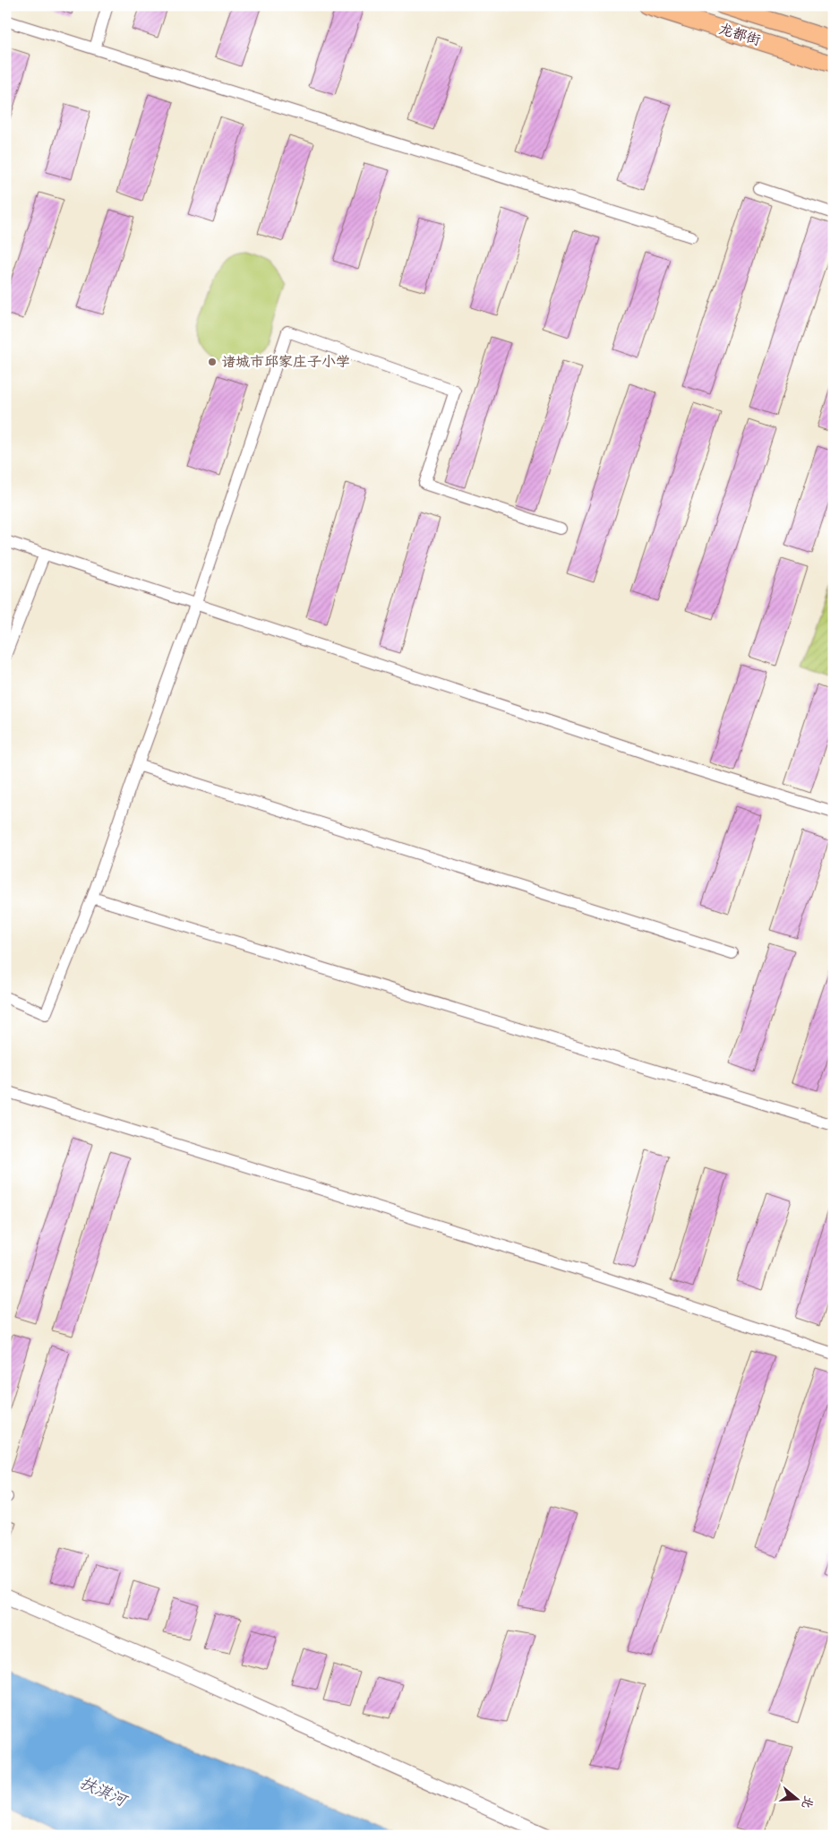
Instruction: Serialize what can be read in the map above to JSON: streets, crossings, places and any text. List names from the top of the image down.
{
  "streets": {
    "main road": ["龙都街"]
  },
  "water": ["扶淇河"],
  "places": ["诸城市邱家庄子小学"],
  "north": "right"
}
